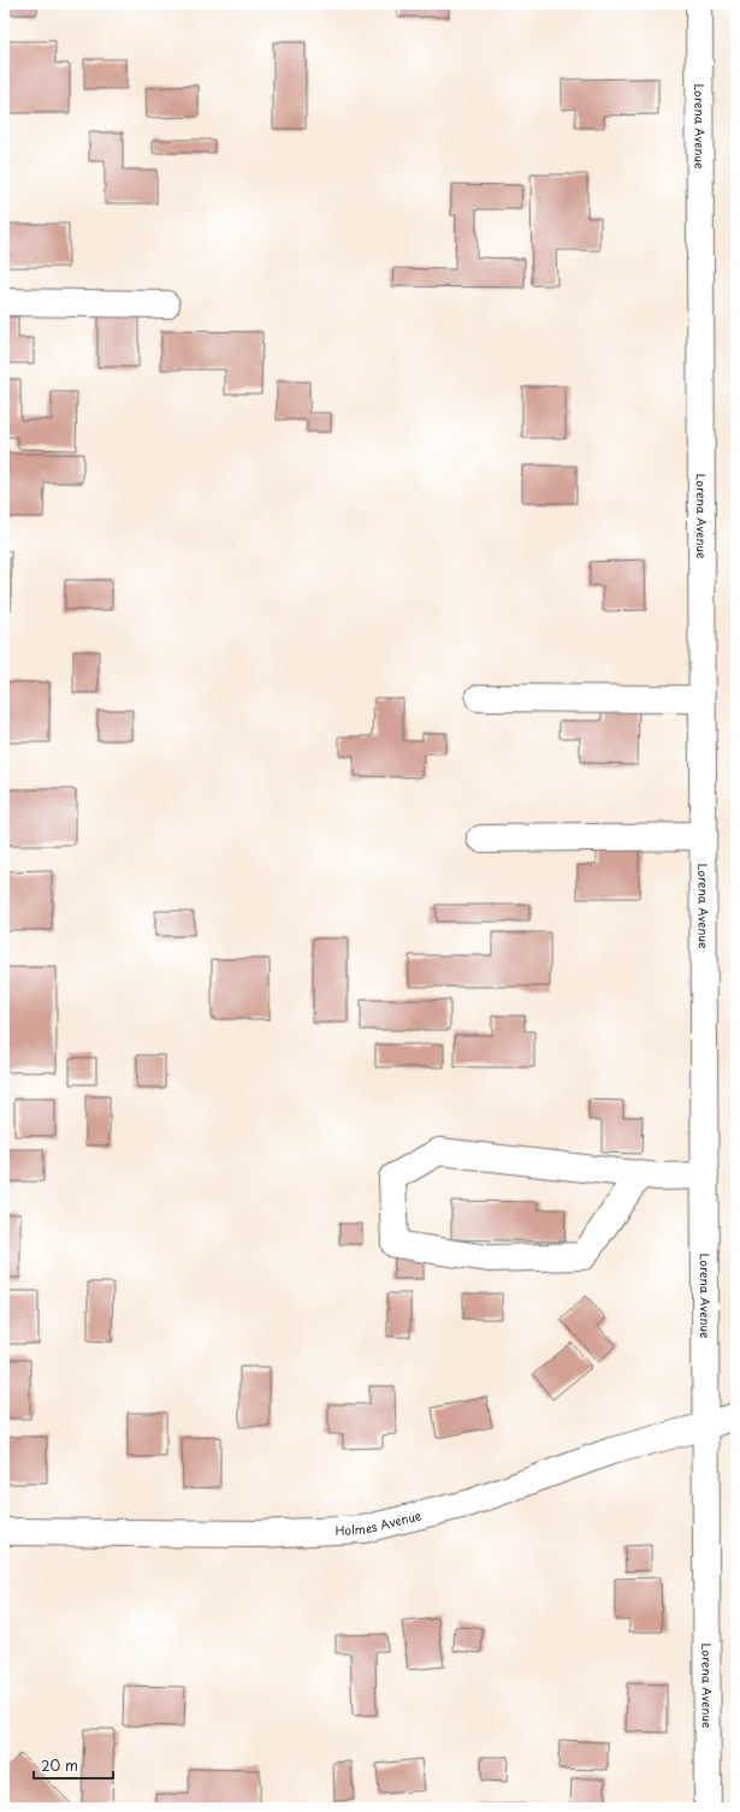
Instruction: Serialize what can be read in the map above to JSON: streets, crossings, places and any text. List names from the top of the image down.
{
  "streets": {
    "street": ["Lorena Avenue", "Holmes Avenue"]
  },
  "crossings": [
    ["Lorena Avenue", "Holmes Avenue"]
  ],
  "scale_bar": "20 m"
}
